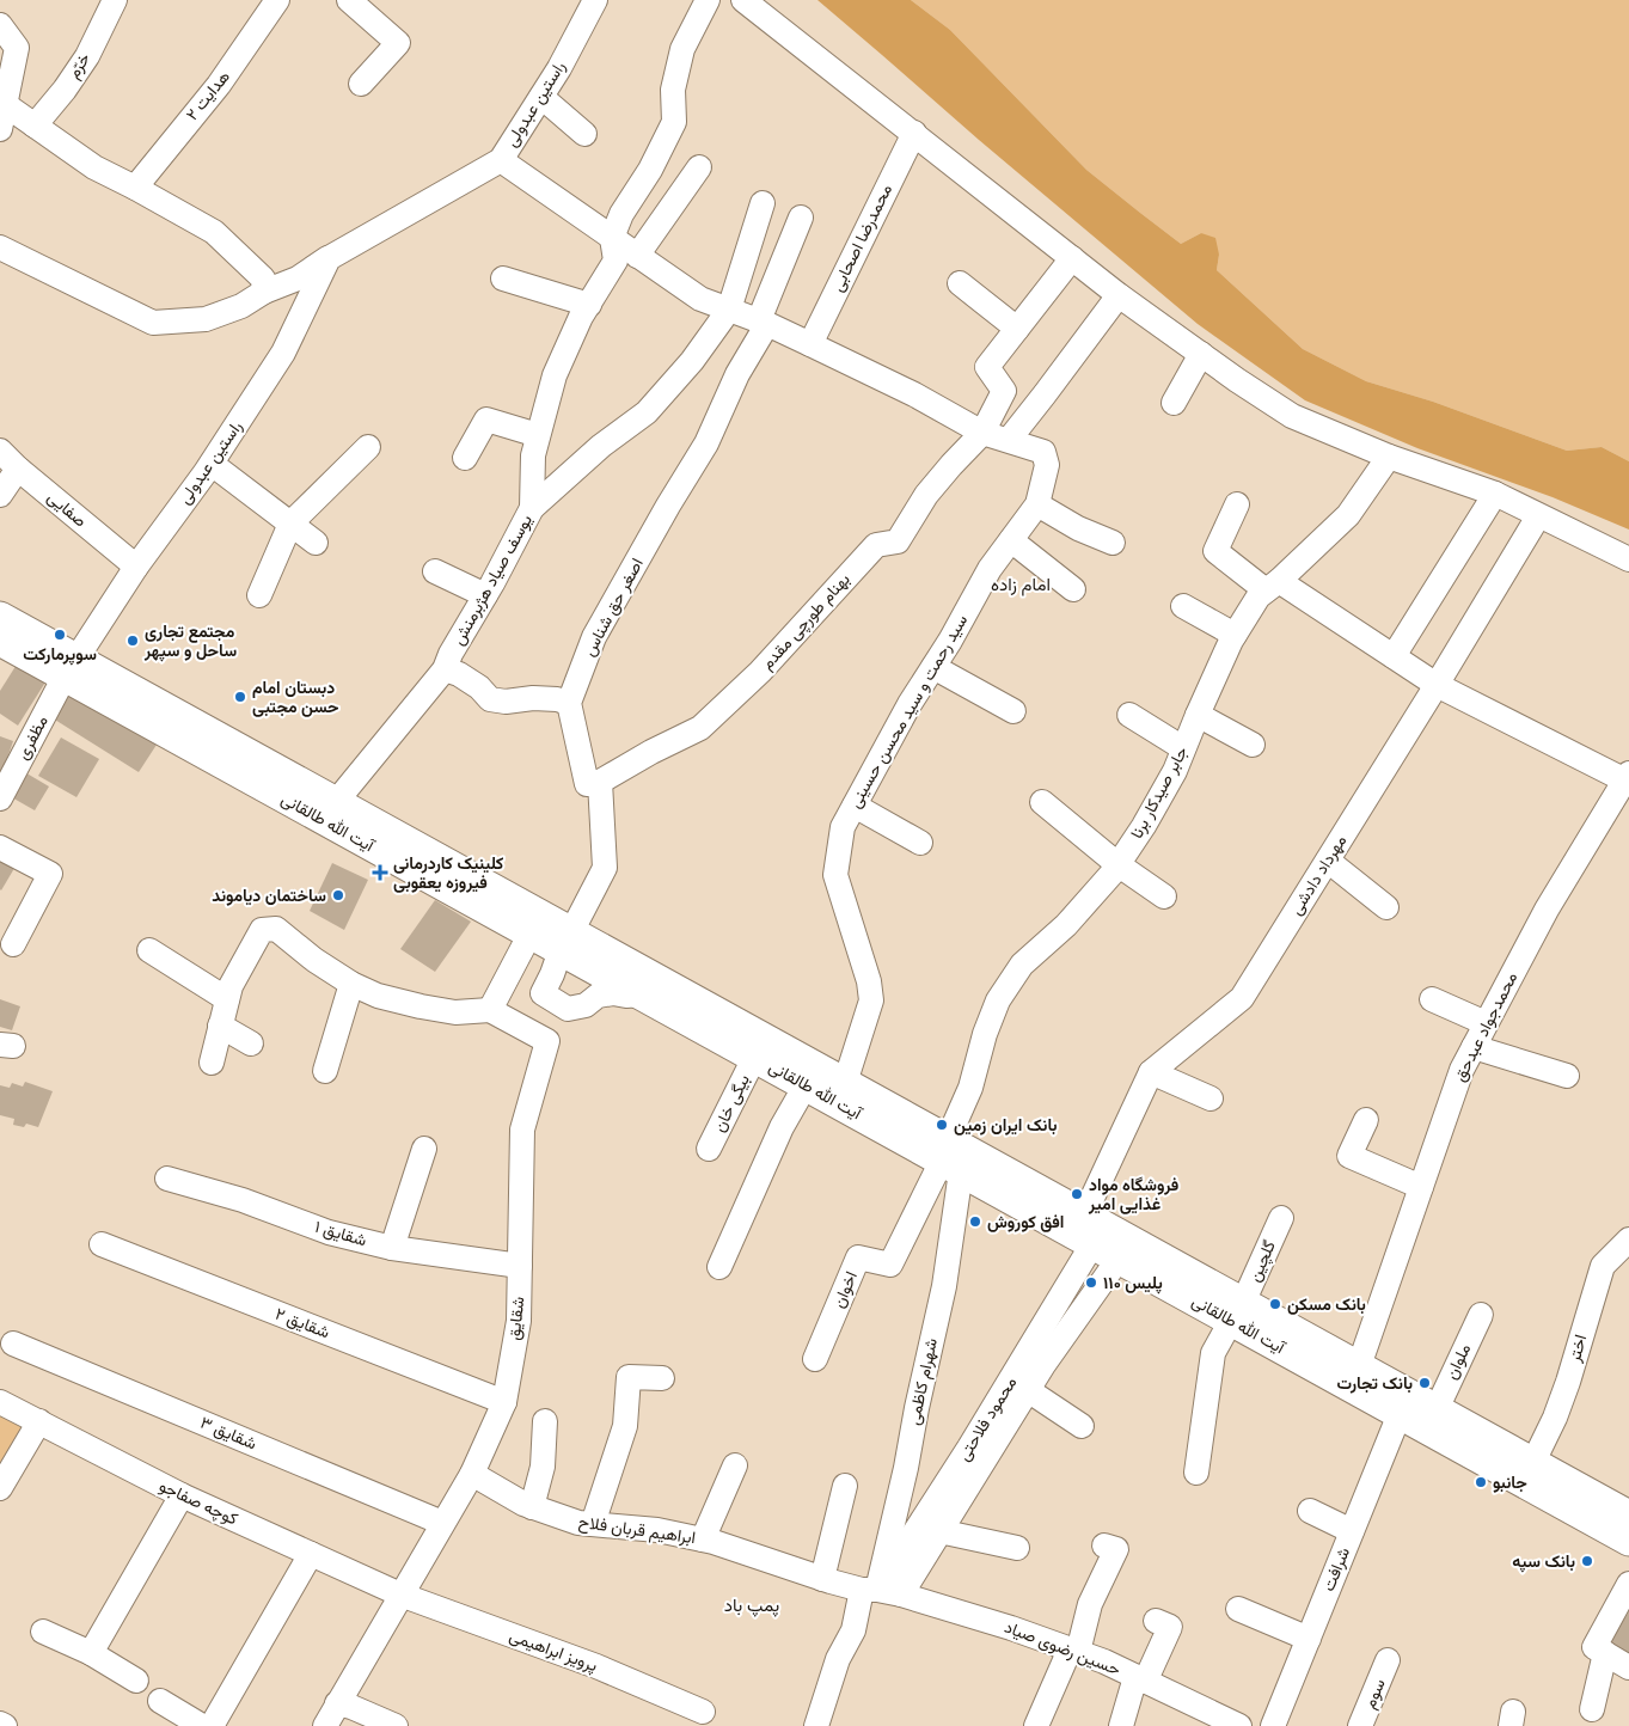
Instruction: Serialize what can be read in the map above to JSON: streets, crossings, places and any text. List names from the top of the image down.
{
  "streets": {
    "main road": ["آیت الله طالقانی"],
    "street": [
      "خرّم",
      "هدایت ۲",
      "راستین عبدولی",
      "محمدرضا اصحابی",
      "صفایی",
      "یوسف صیاد هژبرمنش",
      "اصغر حق شناس",
      "بهنام طورچی مقدم",
      "سید رحمت و سید محسن حسینی",
      "مظفری",
      "جابر صیدکار برنا",
      "مهرداد دادشی",
      "محمدجواد عبدحق",
      "بیگی خان",
      "شقایق ۱",
      "گلچین",
      "اخوان",
      "شقایق",
      "شقایق ۲",
      "اختر",
      "ملوان",
      "شهرام کاظمی",
      "محمود فلاحتی",
      "شقایق ۳",
      "کوچه صفاجو",
      "ابراهیم قربان فلاح",
      "شرافت",
      "حسین رضوی صیاد",
      "پرویز ابراهیمی",
      "سوم"
    ]
  },
  "crossings": [
    ["راستین عبدولی", "صفایی"],
    ["راستین عبدولی", "سید رحمت و سید محسن حسینی"],
    ["راستین عبدولی", "مظفری"],
    ["راستین عبدولی", "آیت الله طالقانی"],
    ["محمدرضا اصحابی", "سید رحمت و سید محسن حسینی"],
    ["یوسف صیاد هژبرمنش", "سید رحمت و سید محسن حسینی"],
    ["یوسف صیاد هژبرمنش", "آیت الله طالقانی"],
    ["اصغر حق شناس", "سید رحمت و سید محسن حسینی"],
    ["بهنام طورچی مقدم", "سید رحمت و سید محسن حسینی"],
    ["سید رحمت و سید محسن حسینی", "آیت الله طالقانی"],
    ["مظفری", "آیت الله طالقانی"],
    ["جابر صیدکار برنا", "آیت الله طالقانی"],
    ["جابر صیدکار برنا", "اخوان"],
    ["جابر صیدکار برنا", "شهرام کاظمی"],
    ["آیت الله طالقانی", "مهرداد دادشی"],
    ["آیت الله طالقانی", "محمدجواد عبدحق"],
    ["آیت الله طالقانی", "بیگی خان"],
    ["آیت الله طالقانی", "گلچین"],
    ["آیت الله طالقانی", "اخوان"],
    ["آیت الله طالقانی", "اختر"],
    ["آیت الله طالقانی", "ملوان"],
    ["آیت الله طالقانی", "شهرام کاظمی"],
    ["آیت الله طالقانی", "محمود فلاحتی"],
    ["آیت الله طالقانی", "شرافت"],
    ["مهرداد دادشی", "محمود فلاحتی"],
    ["شقایق ۱", "شقایق"],
    ["اخوان", "شهرام کاظمی"],
    ["شقایق", "شقایق ۲"],
    ["شقایق", "شقایق ۳"],
    ["شقایق", "کوچه صفاجو"],
    ["شقایق", "ابراهیم قربان فلاح"],
    ["شقایق", "پرویز ابراهیمی"],
    ["شهرام کاظمی", "محمود فلاحتی"],
    ["شهرام کاظمی", "ابراهیم قربان فلاح"],
    ["شهرام کاظمی", "حسین رضوی صیاد"],
    ["محمود فلاحتی", "ابراهیم قربان فلاح"],
    ["محمود فلاحتی", "حسین رضوی صیاد"],
    ["کوچه صفاجو", "پرویز ابراهیمی"],
    ["ابراهیم قربان فلاح", "حسین رضوی صیاد"]
  ],
  "districts": ["امام زاده", "پمپ باد"],
  "places": {
    "other": [
      "سوپرمارکت",
      "مجتمع تجاری ساحل و سپهر",
      "دبستان امام حسن مجتبی",
      "ساختمان دیاموند",
      "بانک ایران زمین",
      "فروشگاه مواد غذایی امیر",
      "افق کوروش",
      "پلیس ۱۱۰",
      "بانک مسکن",
      "بانک تجارت",
      "جانبو",
      "بانک سپه"
    ],
    "health": ["کلینیک کاردرمانی فیروزه یعقوبی"]
  }
}
